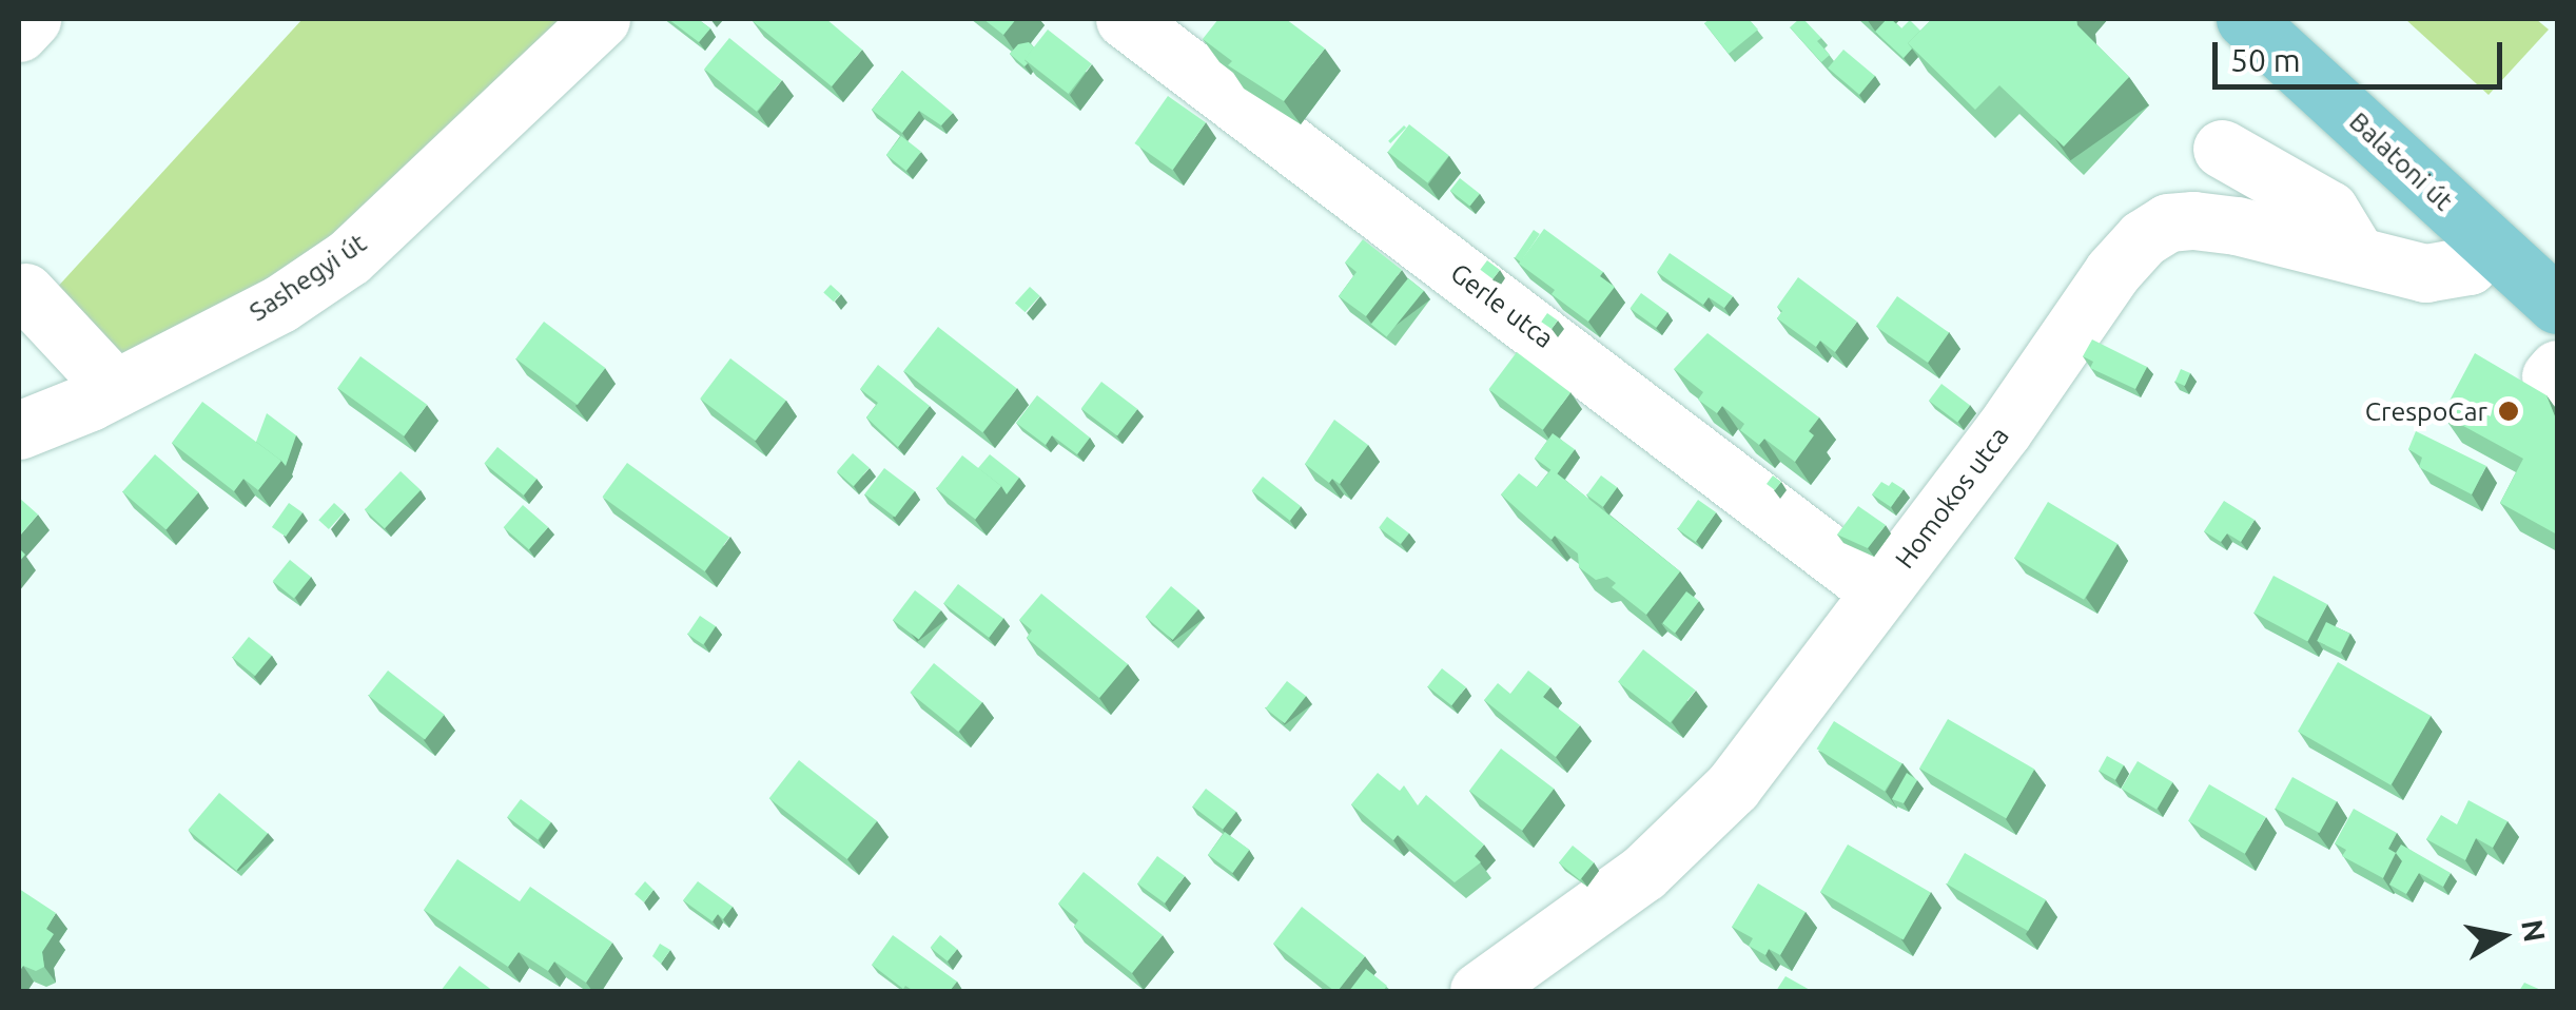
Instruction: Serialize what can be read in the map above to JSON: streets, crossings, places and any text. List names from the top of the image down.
{
  "streets": {
    "main road": ["Balatoni út"],
    "street": ["Sashegyi út", "Gerle utca", "Homokos utca"]
  },
  "crossings": [
    ["Balatoni út", "Homokos utca"],
    ["Gerle utca", "Homokos utca"]
  ],
  "places": ["CrespoCar"],
  "scale_bar": "50 m",
  "north": "right"
}
